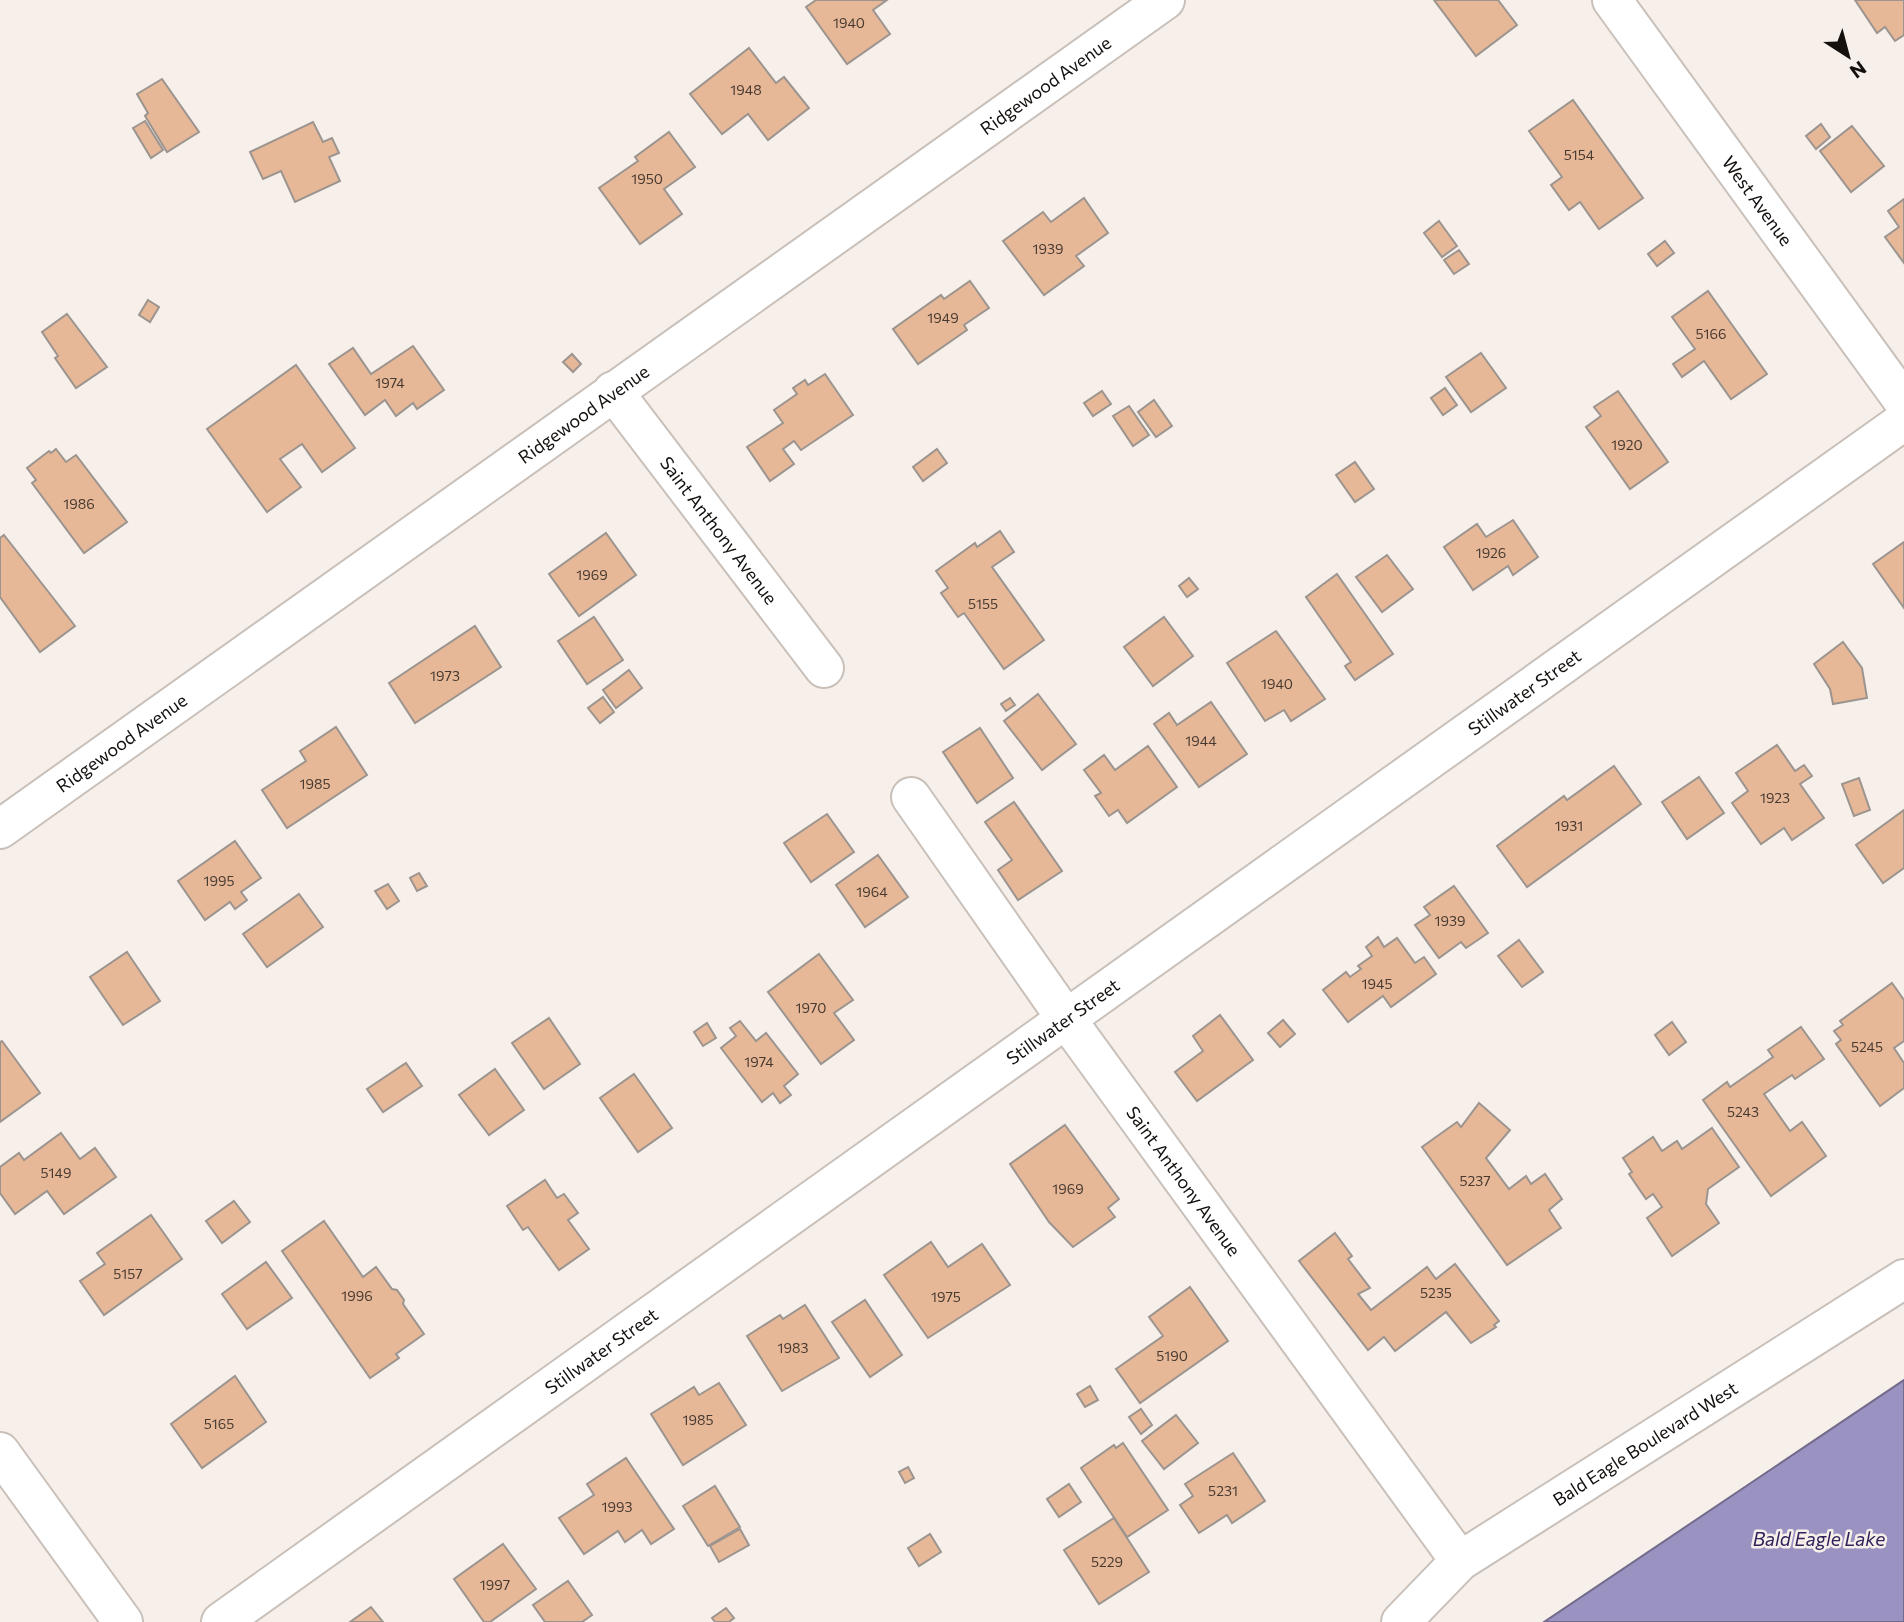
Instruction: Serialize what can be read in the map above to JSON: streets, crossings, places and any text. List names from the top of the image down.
{
  "streets": {
    "street": [
      "Ridgewood Avenue",
      "West Avenue",
      "Saint Anthony Avenue",
      "Stillwater Street",
      "Bald Eagle Boulevard West"
    ]
  },
  "crossings": [
    ["Ridgewood Avenue", "Saint Anthony Avenue"],
    ["Saint Anthony Avenue", "Stillwater Street"],
    ["Saint Anthony Avenue", "Bald Eagle Boulevard West"]
  ],
  "water": ["Bald Eagle Lake"],
  "house_numbers": [
    "1940",
    "1948",
    "5154",
    "1950",
    "1939",
    "1949",
    "5166",
    "1974",
    "1920",
    "1986",
    "1926",
    "1969",
    "5155",
    "1973",
    "1940",
    "1944",
    "1985",
    "1923",
    "1931",
    "1995",
    "1964",
    "1939",
    "1945",
    "1970",
    "5245",
    "1974",
    "5243",
    "5149",
    "5237",
    "1969",
    "5157",
    "5235",
    "1996",
    "1975",
    "1983",
    "5190",
    "1985",
    "5165",
    "5231",
    "1993",
    "5229",
    "1997"
  ],
  "north": "bottom right"
}
